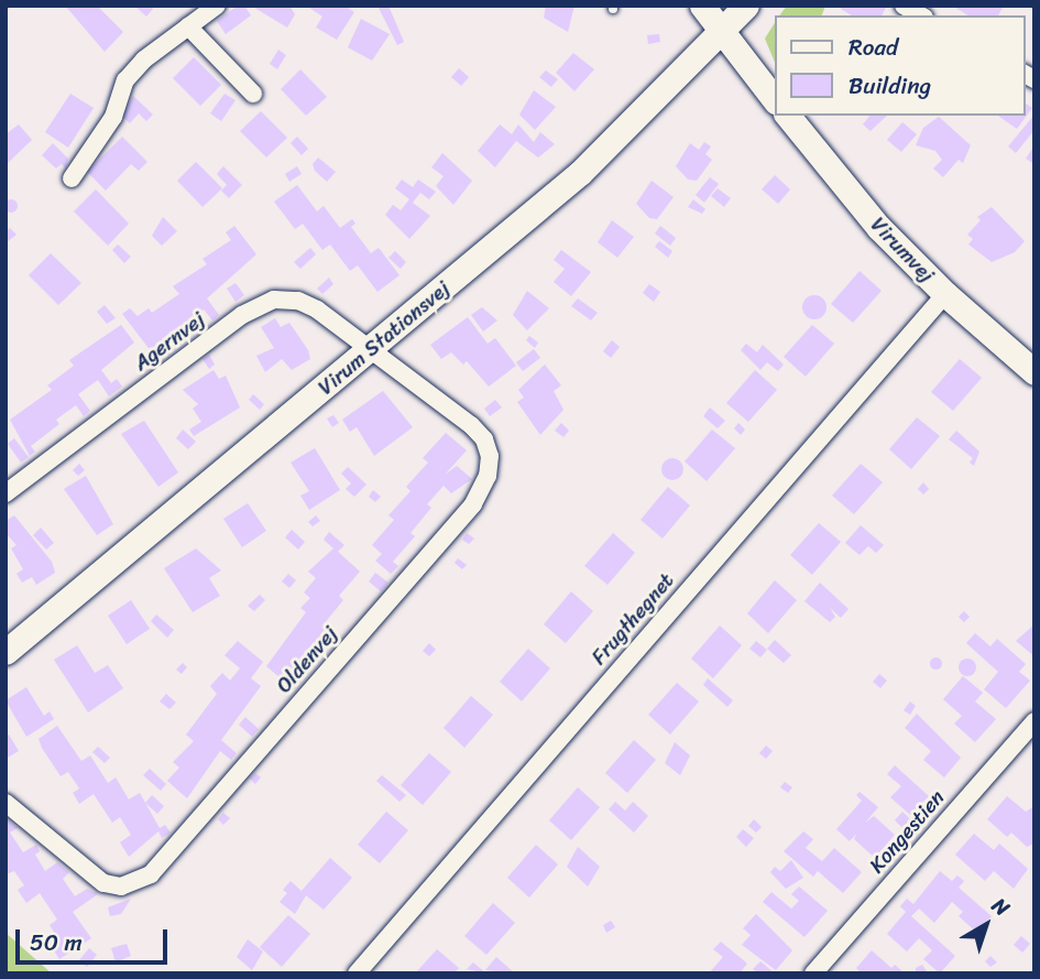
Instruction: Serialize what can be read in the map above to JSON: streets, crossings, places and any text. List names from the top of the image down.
{
  "streets": {
    "street": [
      "Virumvej",
      "Virum Stationsvej",
      "Agernvej",
      "Frugthegnet",
      "Oldenvej",
      "Kongestien"
    ]
  },
  "crossings": [
    ["Virumvej", "Frugthegnet"],
    ["Virum Stationsvej", "Agernvej"],
    ["Virum Stationsvej", "Oldenvej"],
    ["Agernvej", "Oldenvej"]
  ],
  "legend": ["Road", "Building"],
  "scale_bar": "50 m",
  "north": "top right"
}
